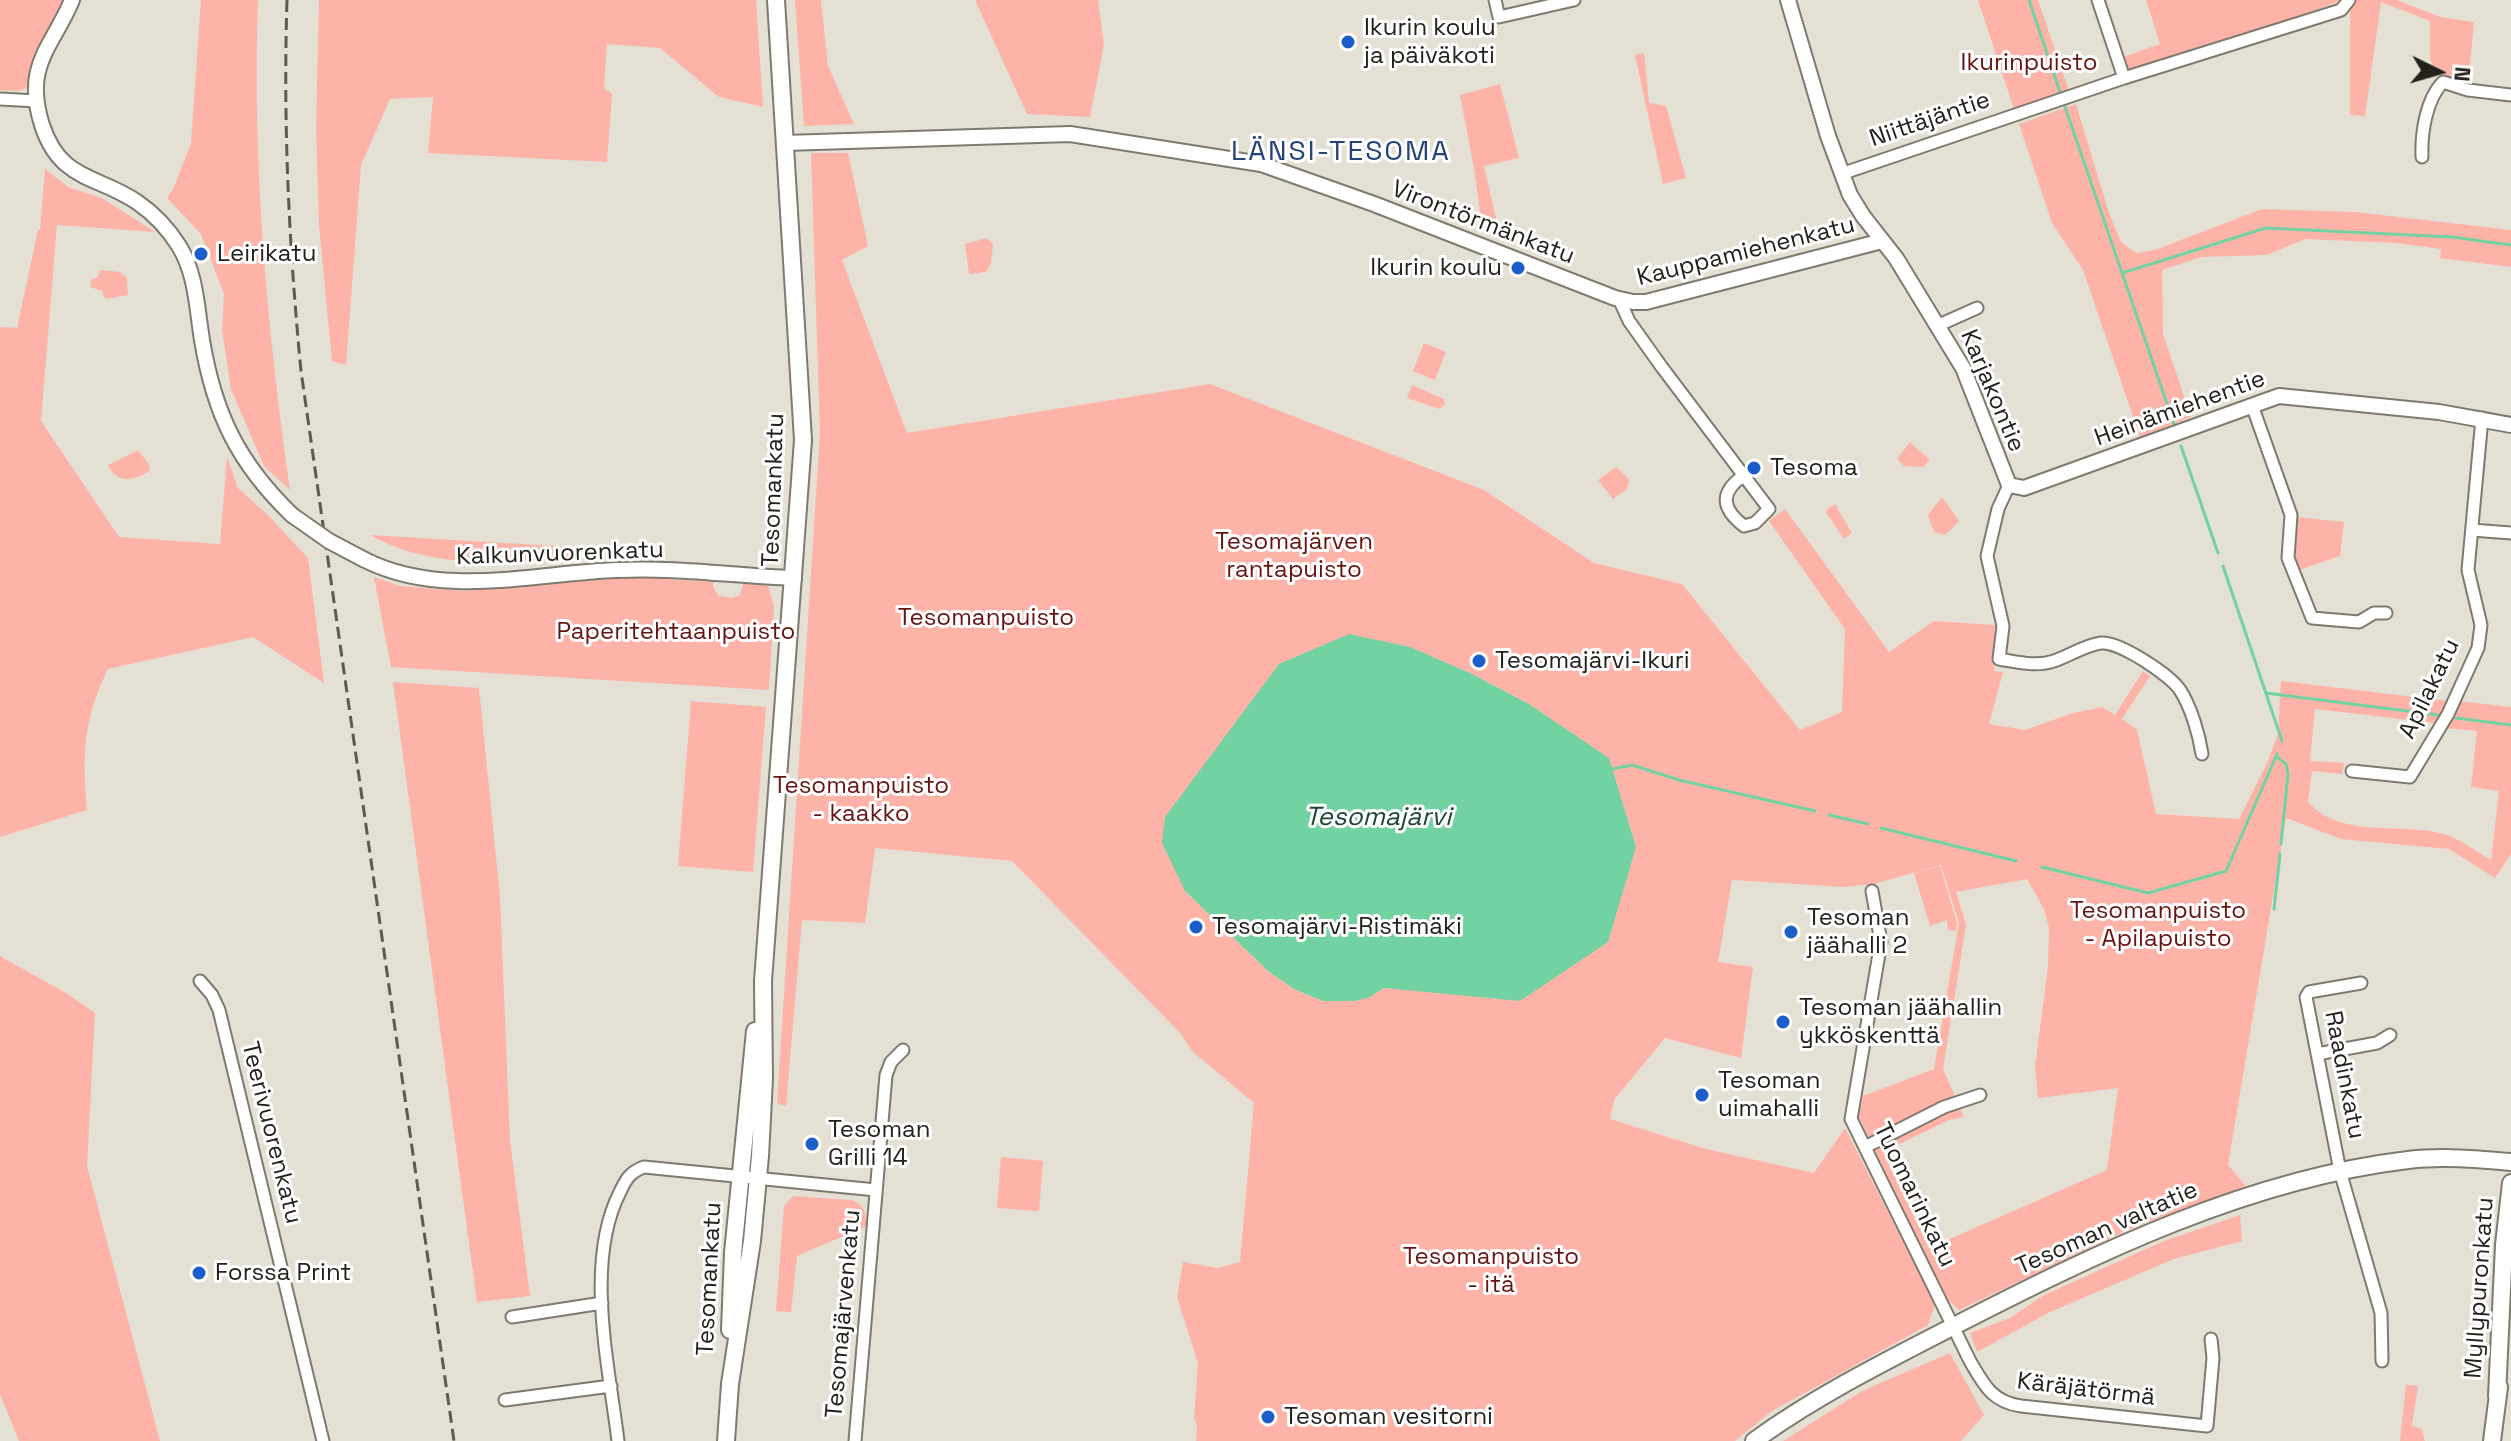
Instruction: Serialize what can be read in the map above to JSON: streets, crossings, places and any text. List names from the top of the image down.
{
  "streets": {
    "main road": ["Tesomankatu", "Tesoman valtatie", "Myllypuronkatu"],
    "street": [
      "Niittäjäntie",
      "Virontörmänkatu",
      "Kauppamiehenkatu",
      "Karjakontie",
      "Heinämiehentie",
      "Kalkunvuorenkatu",
      "Apilakatu",
      "Raadinkatu",
      "Teerivuorenkatu",
      "Tuomarinkatu",
      "Tesomajärvenkatu",
      "Käräjätörmä"
    ]
  },
  "crossings": [
    ["Niittäjäntie", "Karjakontie"],
    ["Virontörmänkatu", "Kauppamiehenkatu"],
    ["Virontörmänkatu", "Tesomankatu"],
    ["Kauppamiehenkatu", "Karjakontie"],
    ["Karjakontie", "Heinämiehentie"],
    ["Heinämiehentie", "Apilakatu"],
    ["Tesomankatu", "Kalkunvuorenkatu"],
    ["Tesomankatu", "Tesomajärvenkatu"],
    ["Raadinkatu", "Tesoman valtatie"],
    ["Tuomarinkatu", "Tesoman valtatie"],
    ["Tuomarinkatu", "Käräjätörmä"],
    ["Tesoman valtatie", "Käräjätörmä"]
  ],
  "districts": ["LÄNSI-TESOMA"],
  "water": ["Tesomajärvi"],
  "parks": [
    "Ikurinpuisto",
    "Tesomajärven rantapuisto",
    "Tesomanpuisto",
    "Paperitehtaanpuisto",
    "Tesomanpuisto - kaakko",
    "Tesomanpuisto - Apilapuisto",
    "Tesomanpuisto - itä"
  ],
  "places": [
    "Ikurin koulu ja päiväkoti",
    "Leirikatu",
    "Ikurin koulu",
    "Tesoma",
    "Tesomajärvi-Ikuri",
    "Tesomajärvi-Ristimäki",
    "Tesoman jäähalli 2",
    "Tesoman jäähallin ykköskenttä",
    "Tesoman uimahalli",
    "Tesoman Grilli 14",
    "Forssa Print",
    "Tesoman vesitorni"
  ],
  "north": "right"
}
